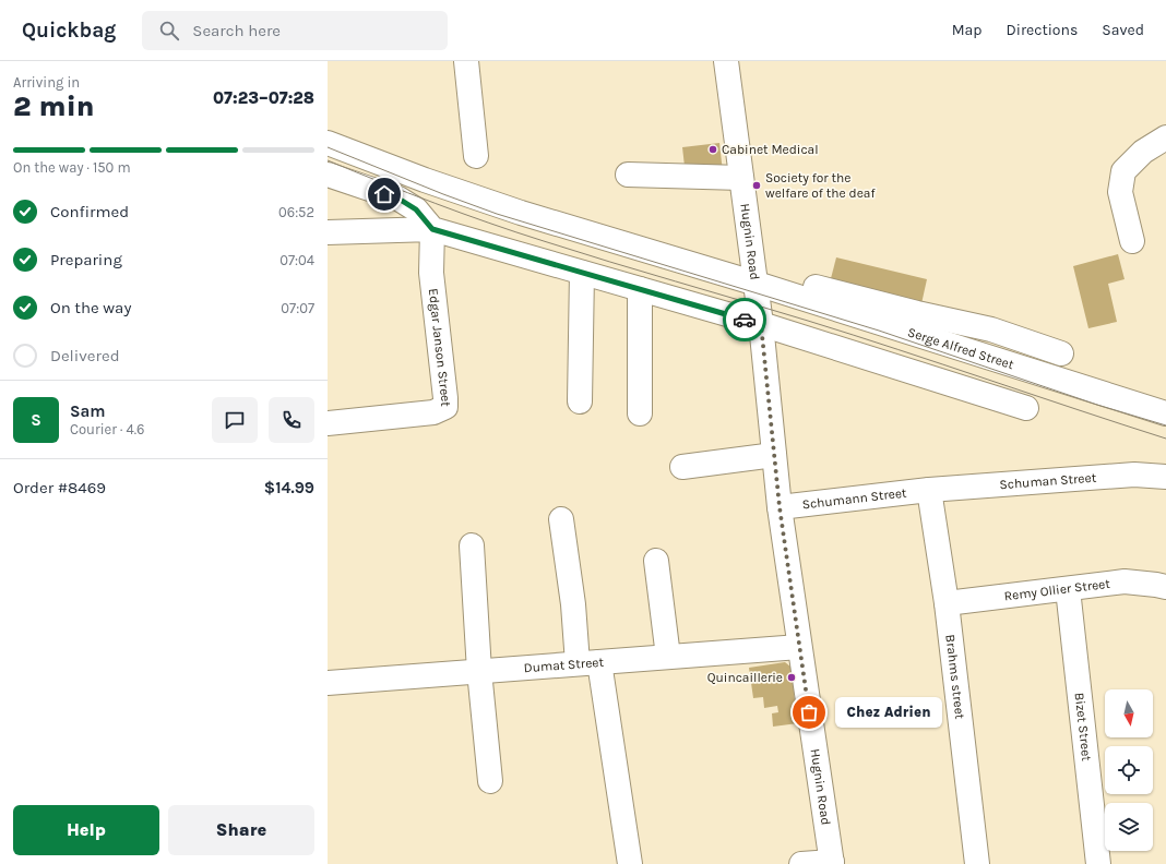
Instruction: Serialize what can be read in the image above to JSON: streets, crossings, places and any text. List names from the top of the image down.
{
  "streets": {
    "street": [
      "Hugnin Road",
      "Edgar Janson Street",
      "Serge Alfred Street",
      "Schuman Street",
      "Schumann Street",
      "Remy Ollier Street",
      "Dumat Street",
      "Brahms street",
      "Bizet Street"
    ]
  },
  "crossings": [
    ["Hugnin Road", "Serge Alfred Street"],
    ["Hugnin Road", "Schumann Street"],
    ["Hugnin Road", "Dumat Street"],
    ["Schuman Street", "Schumann Street"],
    ["Schuman Street", "Brahms street"],
    ["Schumann Street", "Brahms street"],
    ["Remy Ollier Street", "Brahms street"],
    ["Remy Ollier Street", "Bizet Street"]
  ],
  "places": [
    "Cabinet Medical",
    "Society for the welfare of the deaf",
    "Quincaillerie",
    "Chez Adrien"
  ],
  "north": "bottom",
  "page": {
    "header": "Quickbag",
    "search": "Search here",
    "nav": ["Map", "Directions", "Saved"],
    "heading": ["2 min", "Arriving in", "07:23–07:28"],
    "panel": [
      "Sam",
      "Courier · 4.6",
      "Order #8469",
      "$14.99"
    ],
    "bar": "On the way · 150 m",
    "list": [
      ["Confirmed", "06:52"],
      ["Preparing", "07:04"],
      ["On the way", "07:07"],
      "Delivered"
    ],
    "round": "S",
    "bubble": "Chez Adrien",
    "buttons": ["Help", "Share"]
  }
}
